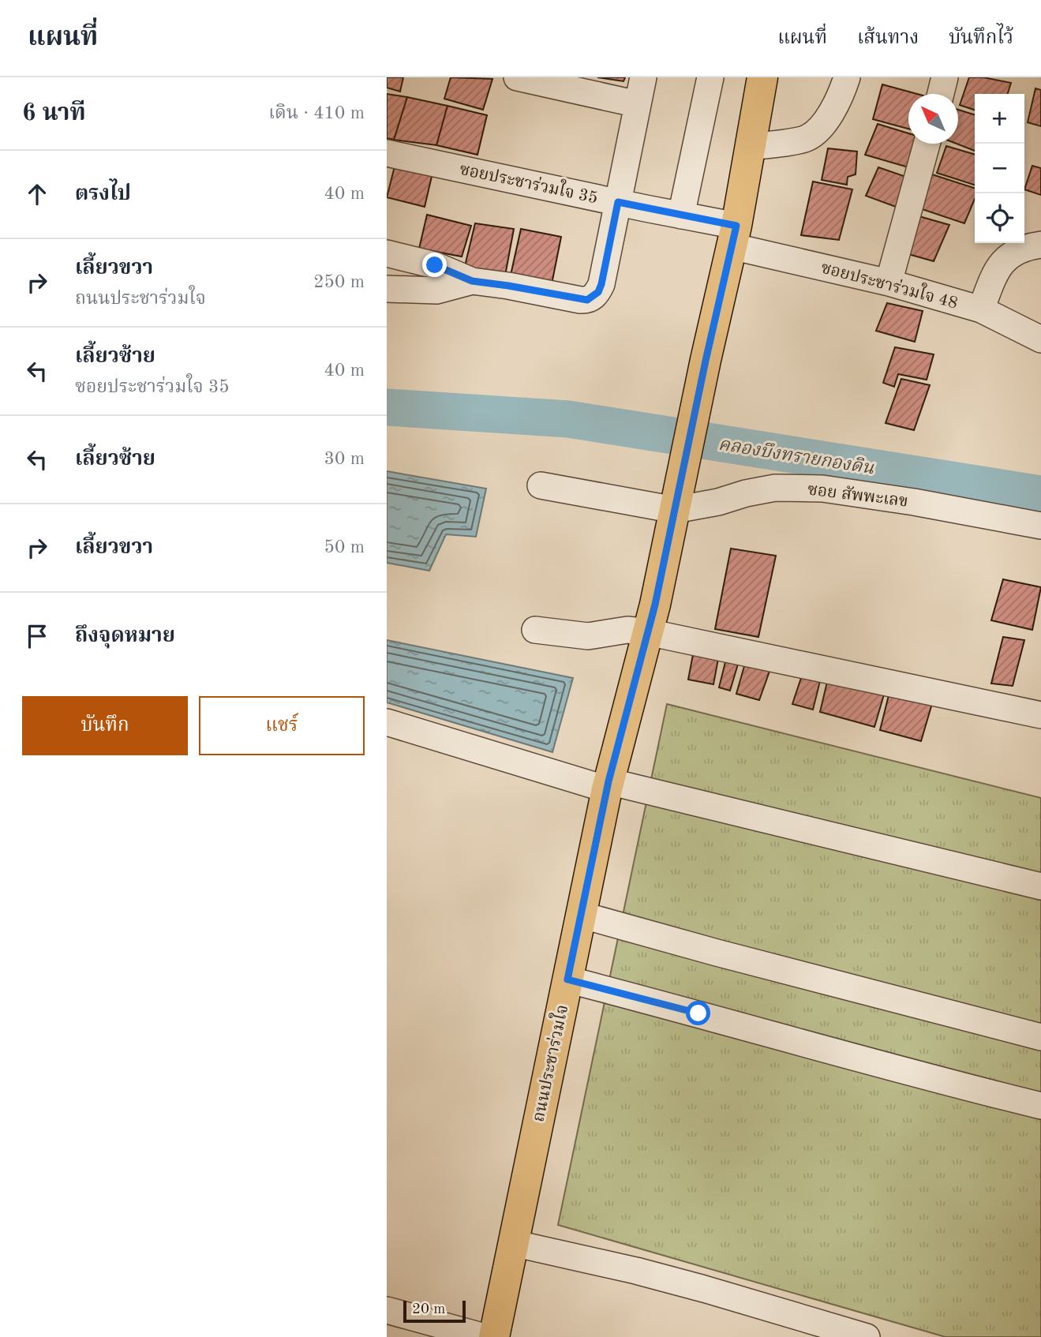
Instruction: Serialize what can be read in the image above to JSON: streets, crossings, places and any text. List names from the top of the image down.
{
  "streets": {
    "main road": ["ถนนประชาร่วมใจ"],
    "street": ["ซอยประชาร่วมใจ 35", "ซอยประชาร่วมใจ 48", "ซอย สัพพะเลข"]
  },
  "crossings": [
    ["ซอยประชาร่วมใจ 35", "ซอยประชาร่วมใจ 48"],
    ["ซอยประชาร่วมใจ 35", "ถนนประชาร่วมใจ"],
    ["ซอยประชาร่วมใจ 48", "ถนนประชาร่วมใจ"],
    ["ซอย สัพพะเลข", "ถนนประชาร่วมใจ"]
  ],
  "water": ["คลองบึงทรายกองดิน"],
  "scale_bar": "20 m",
  "north": "top left",
  "page": {
    "header": "แผนที่",
    "nav": ["แผนที่", "เส้นทาง", "บันทึกไว้"],
    "heading": ["6 นาที", "เดิน · 410 m"],
    "map_buttons": ["+", "−"],
    "list": [
      ["ตรงไป", "40 m"],
      ["เลี้ยวขวา", "ถนนประชาร่วมใจ", "250 m"],
      ["เลี้ยวซ้าย", "ซอยประชาร่วมใจ 35", "40 m"],
      ["เลี้ยวซ้าย", "30 m"],
      ["เลี้ยวขวา", "50 m"],
      "ถึงจุดหมาย"
    ],
    "buttons": ["บันทึก", "แชร์"],
    "scale": "20 m"
  }
}
